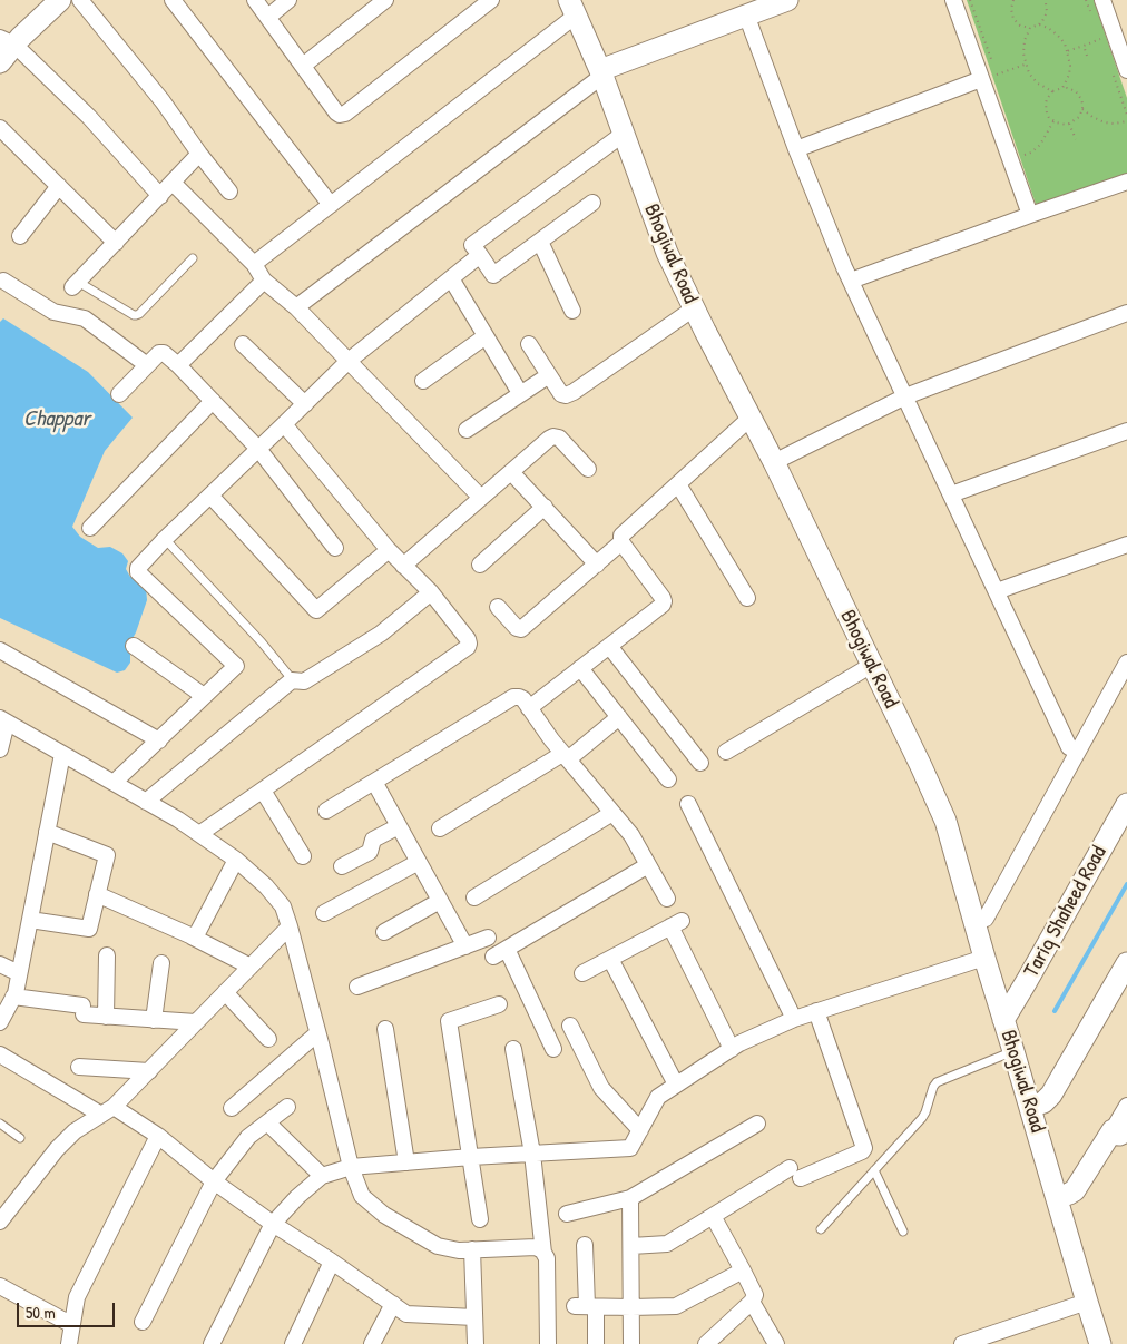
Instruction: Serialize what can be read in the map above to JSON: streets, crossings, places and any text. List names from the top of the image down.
{
  "streets": {
    "main road": ["Bhogiwal Road", "Tariq Shaheed Road"]
  },
  "crossings": [
    ["Bhogiwal Road", "Tariq Shaheed Road"]
  ],
  "water": ["Chappar"],
  "scale_bar": "50 m"
}
